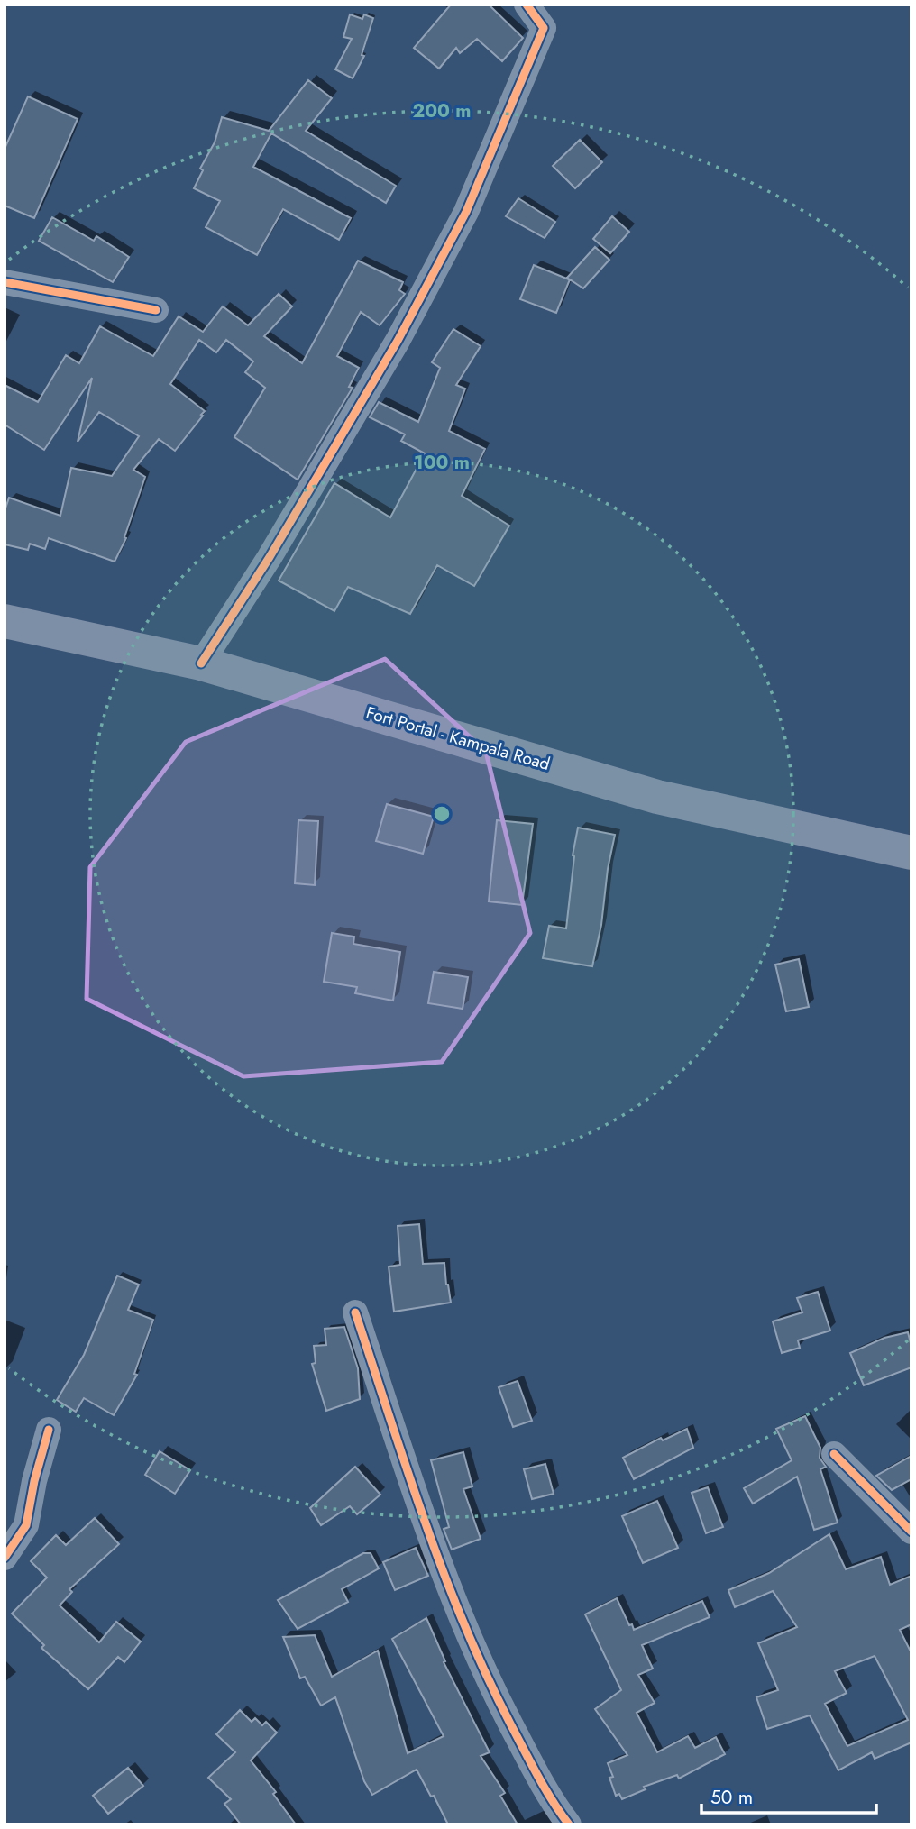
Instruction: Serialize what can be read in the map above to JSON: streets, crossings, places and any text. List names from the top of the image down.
{
  "streets": {
    "main road": ["Fort Portal - Kampala Road"]
  },
  "scale_bar": "50 m",
  "rings": ["200 m", "100 m"]
}
